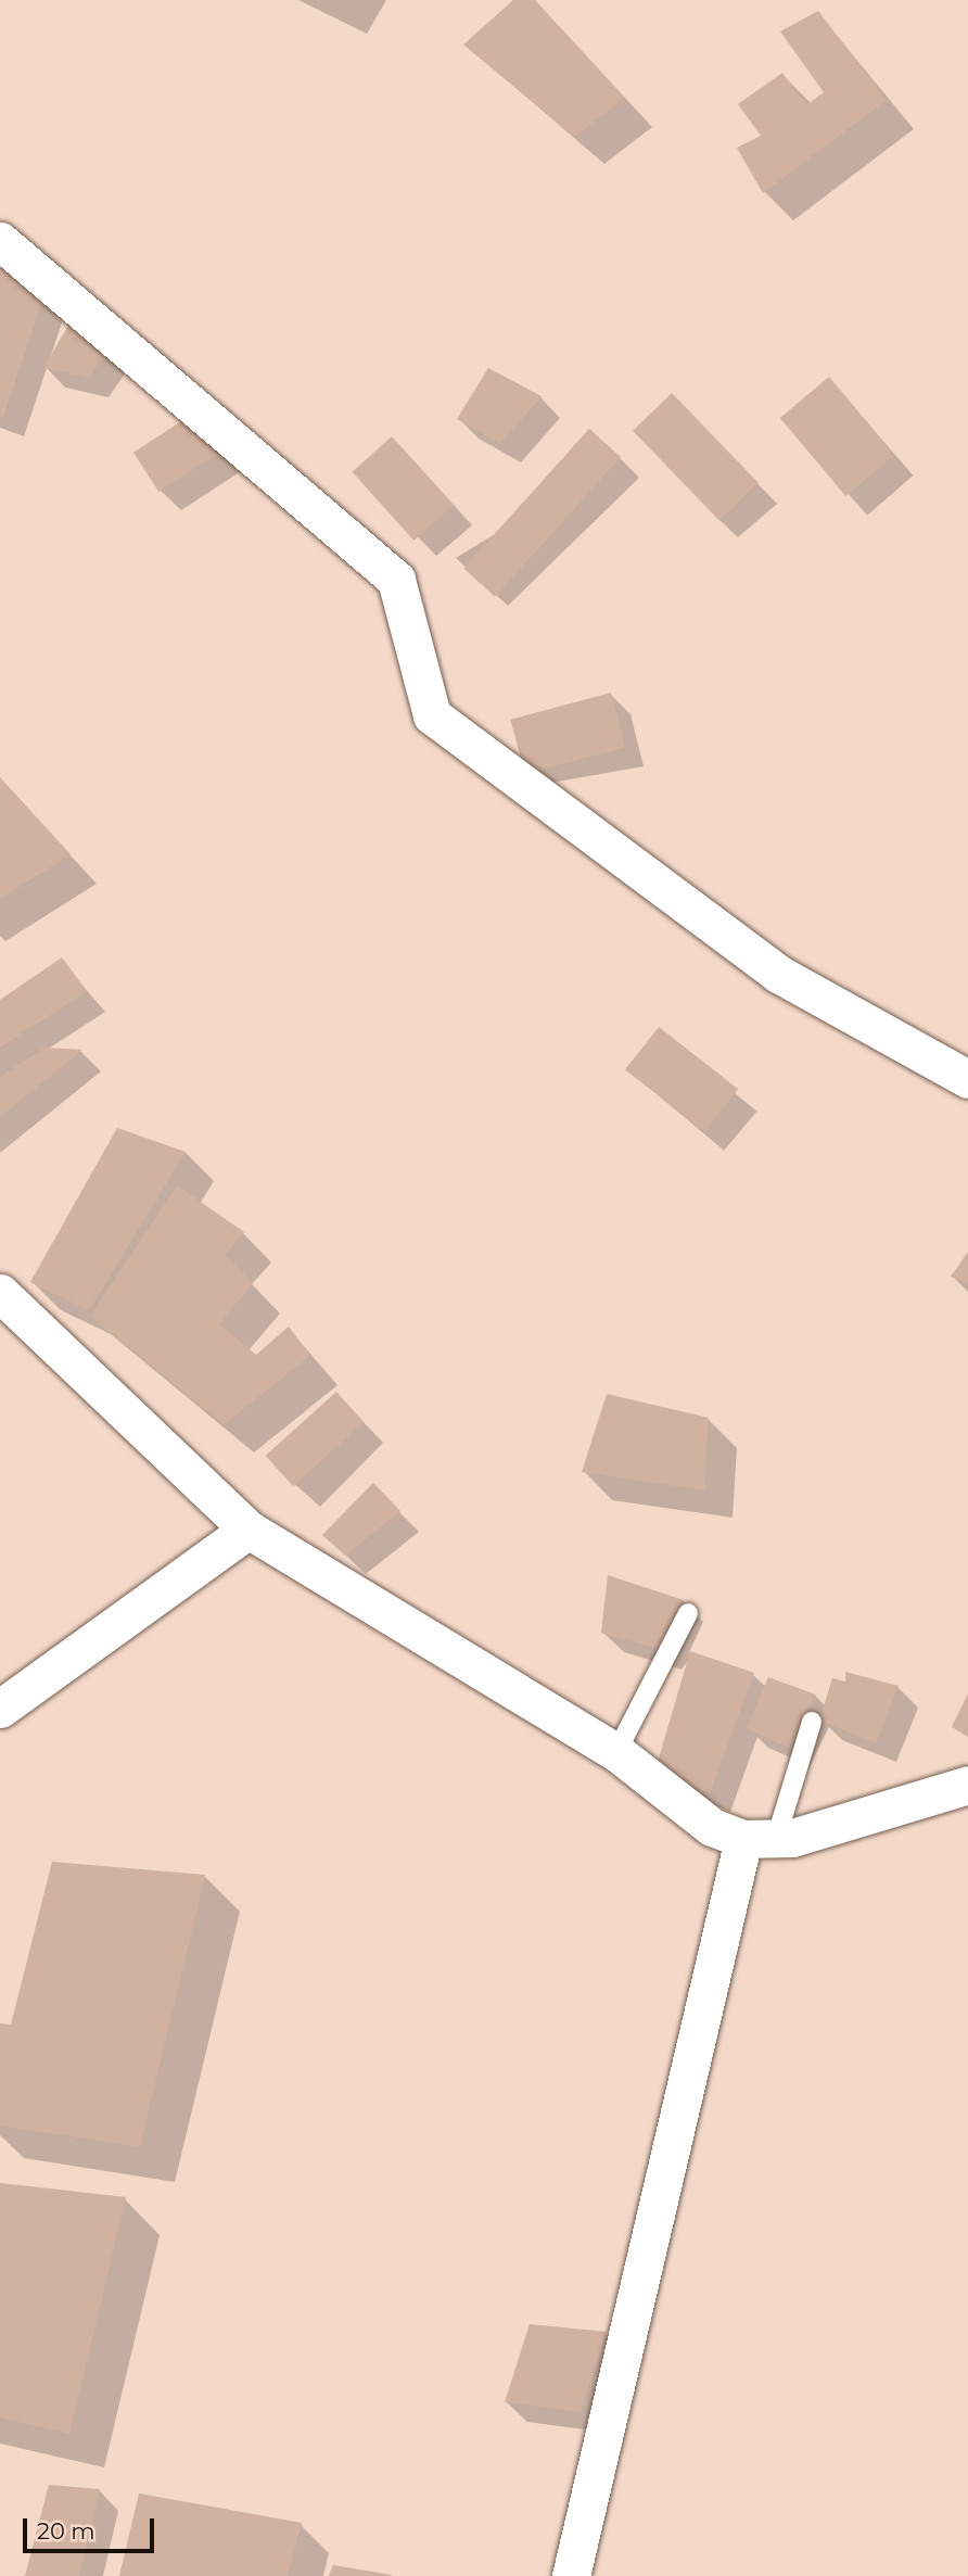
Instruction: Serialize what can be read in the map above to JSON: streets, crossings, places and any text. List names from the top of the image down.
{
  "scale_bar": "20 m"
}
